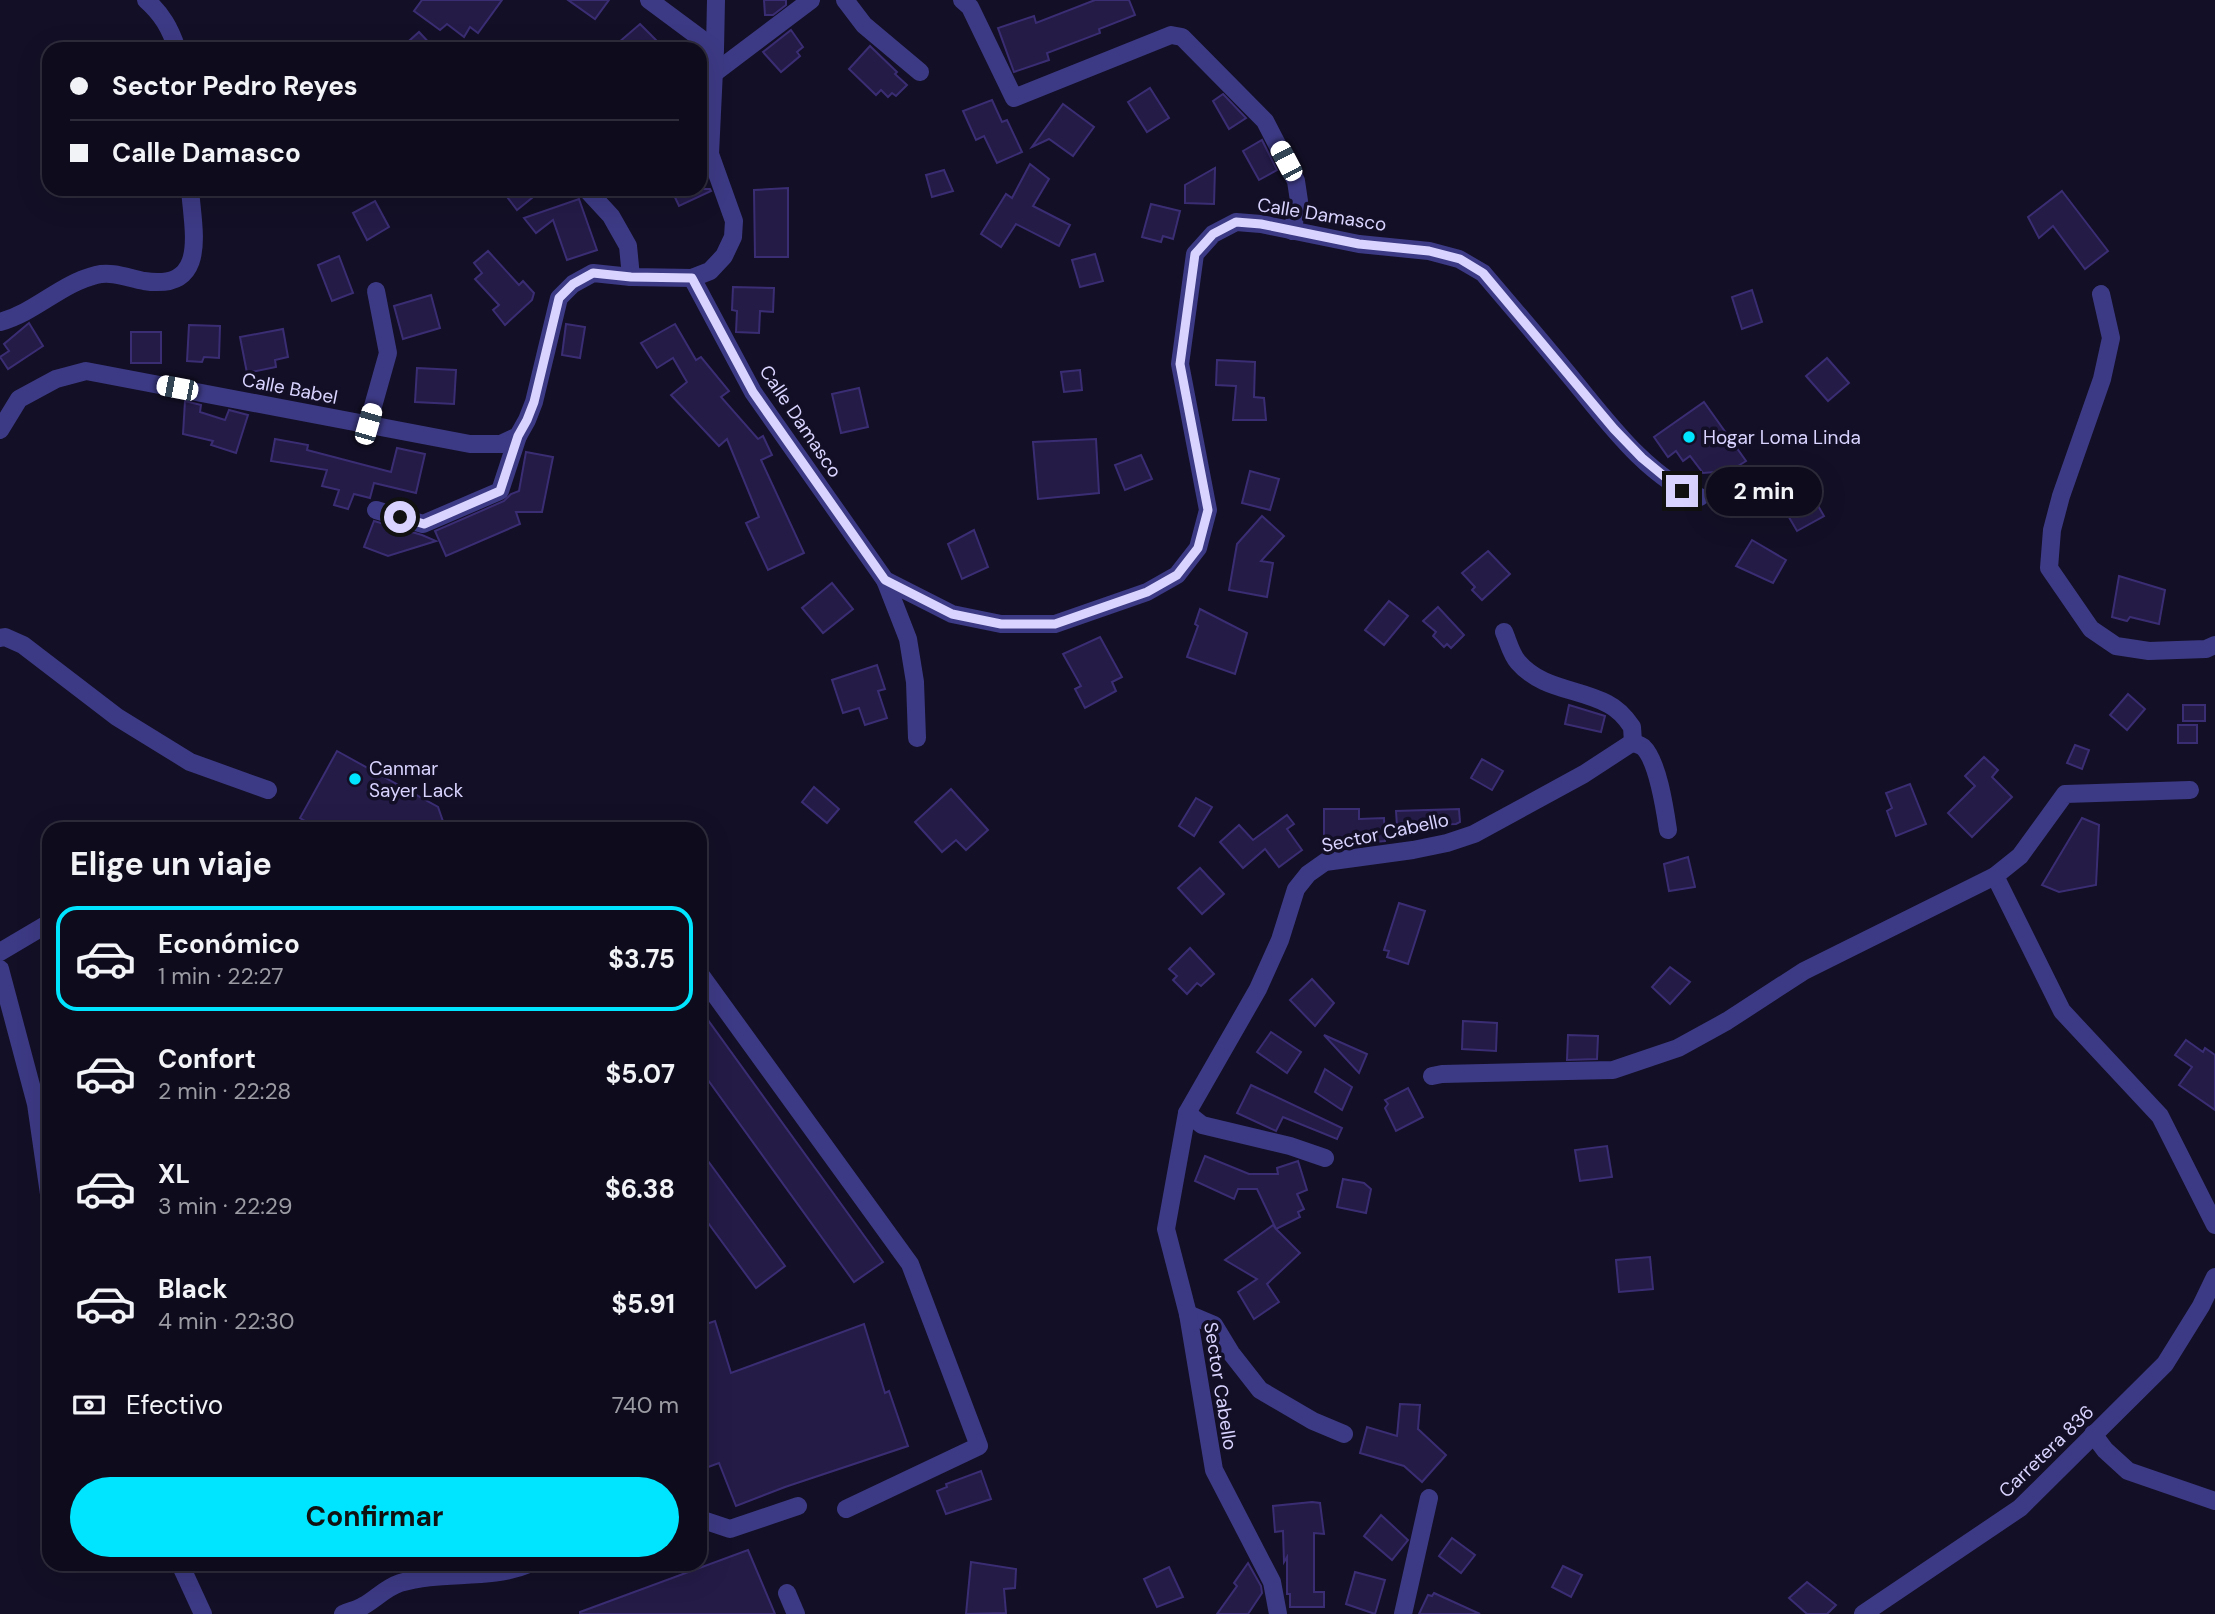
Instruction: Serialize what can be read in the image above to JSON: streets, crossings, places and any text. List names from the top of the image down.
{
  "streets": {
    "street": [
      "Calle Damasco",
      "Calle Babel",
      "Sector Cabello",
      "Carretera 836"
    ]
  },
  "places": ["Hogar Loma Linda", "Canmar Sayer Lack"],
  "page": {
    "banner": ["Sector Pedro Reyes", "Calle Damasco"],
    "bubble": "2 min",
    "heading": "Elige un viaje",
    "list": [
      {
        "name": "Económico",
        "note": "1 min · 22:27",
        "value": "$3.75"
      },
      {
        "name": "Confort",
        "note": "2 min · 22:28",
        "value": "$5.07"
      },
      {
        "name": "XL",
        "note": "3 min · 22:29",
        "value": "$6.38"
      },
      {
        "name": "Black",
        "note": "4 min · 22:30",
        "value": "$5.91"
      }
    ],
    "pay": ["Efectivo", "740 m"],
    "buttons": "Confirmar"
  }
}
